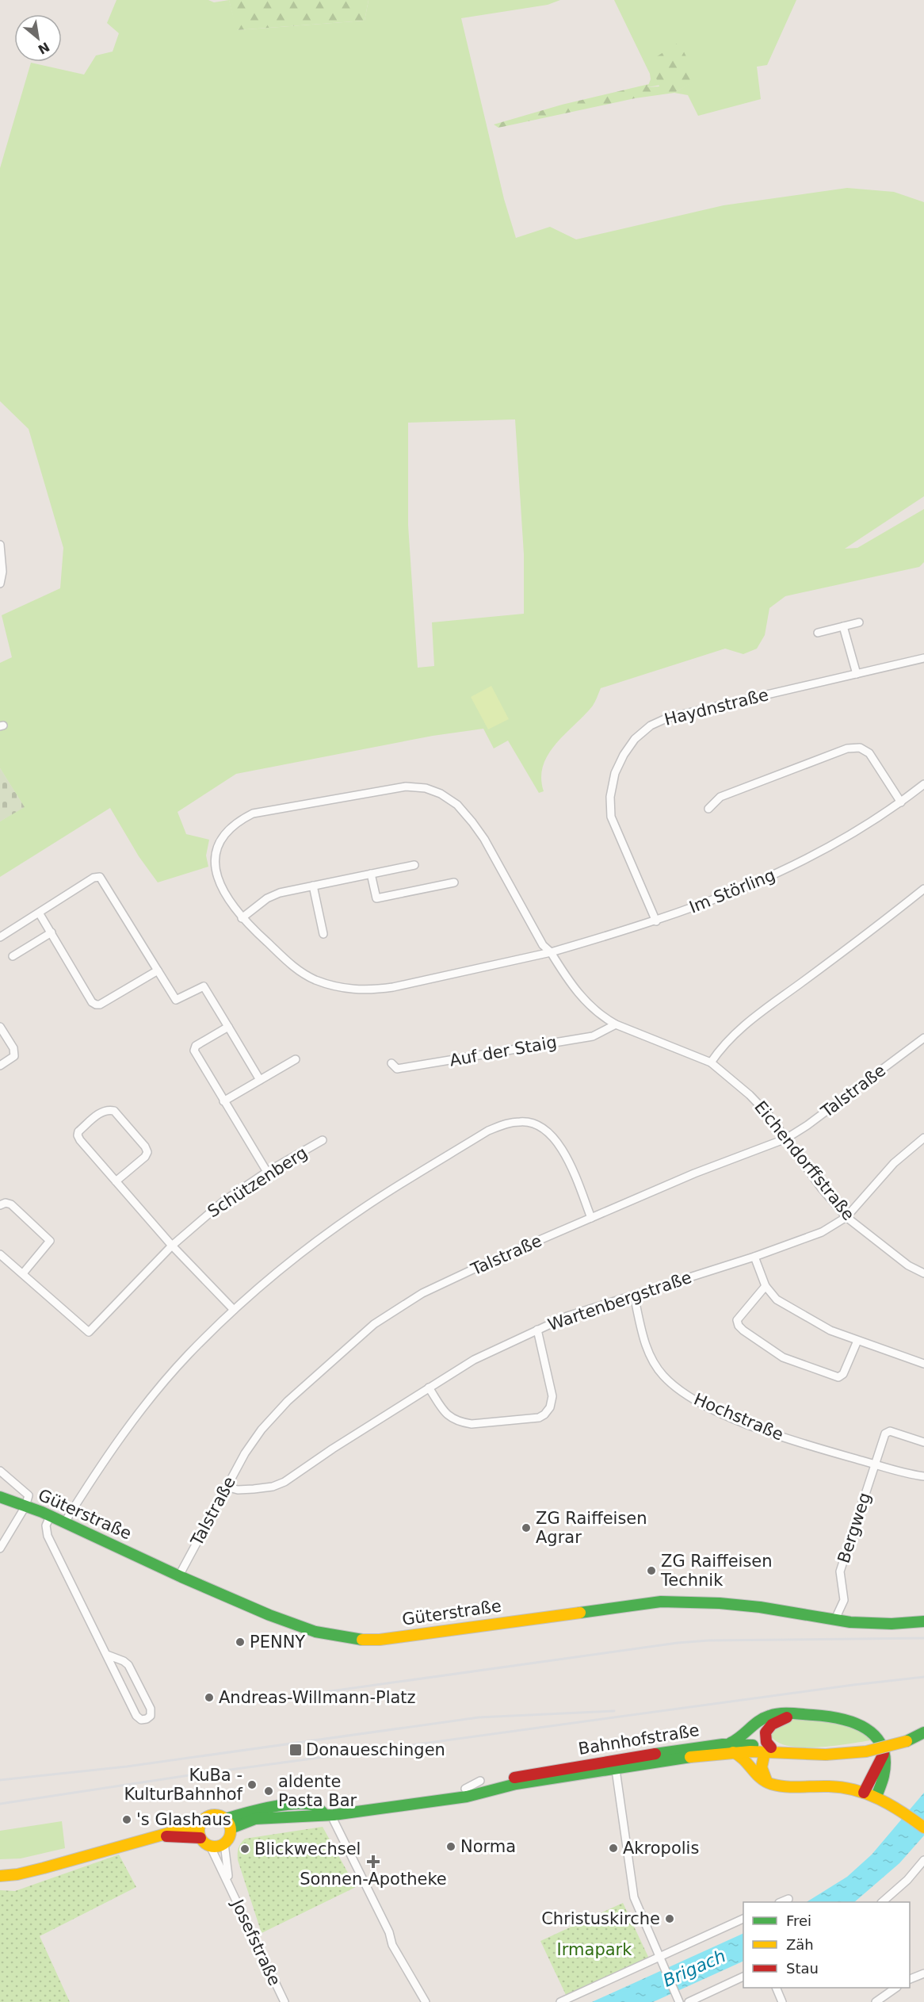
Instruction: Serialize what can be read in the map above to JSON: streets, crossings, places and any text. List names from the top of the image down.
{
  "streets": {
    "main road": ["Güterstraße", "Bahnhofstraße"],
    "street": [
      "Haydnstraße",
      "Im Störling",
      "Auf der Staig",
      "Talstraße",
      "Eichendorffstraße",
      "Schützenberg",
      "Wartenbergstraße",
      "Hochstraße",
      "Bergweg",
      "Josefstraße"
    ]
  },
  "crossings": [
    ["Haydnstraße", "Im Störling"],
    ["Im Störling", "Eichendorffstraße"],
    ["Auf der Staig", "Eichendorffstraße"],
    ["Talstraße", "Eichendorffstraße"],
    ["Talstraße", "Wartenbergstraße"],
    ["Talstraße", "Güterstraße"],
    ["Eichendorffstraße", "Wartenbergstraße"],
    ["Wartenbergstraße", "Hochstraße"],
    ["Hochstraße", "Bergweg"],
    ["Güterstraße", "Bergweg"],
    ["Bahnhofstraße", "Josefstraße"]
  ],
  "water": ["Brigach"],
  "parks": ["Irmapark"],
  "places": {
    "other": [
      "ZG Raiffeisen Agrar",
      "ZG Raiffeisen Technik",
      "PENNY",
      "Andreas-Willmann-Platz",
      "KuBa - KulturBahnhof",
      "aldente Pasta Bar",
      "'s Glashaus",
      "Norma",
      "Akropolis",
      "Blickwechsel",
      "Christuskirche"
    ],
    "transit": ["Donaueschingen"],
    "health": ["Sonnen-Apotheke"]
  },
  "legend": ["Frei", "Zäh", "Stau"],
  "north": "bottom right"
}
